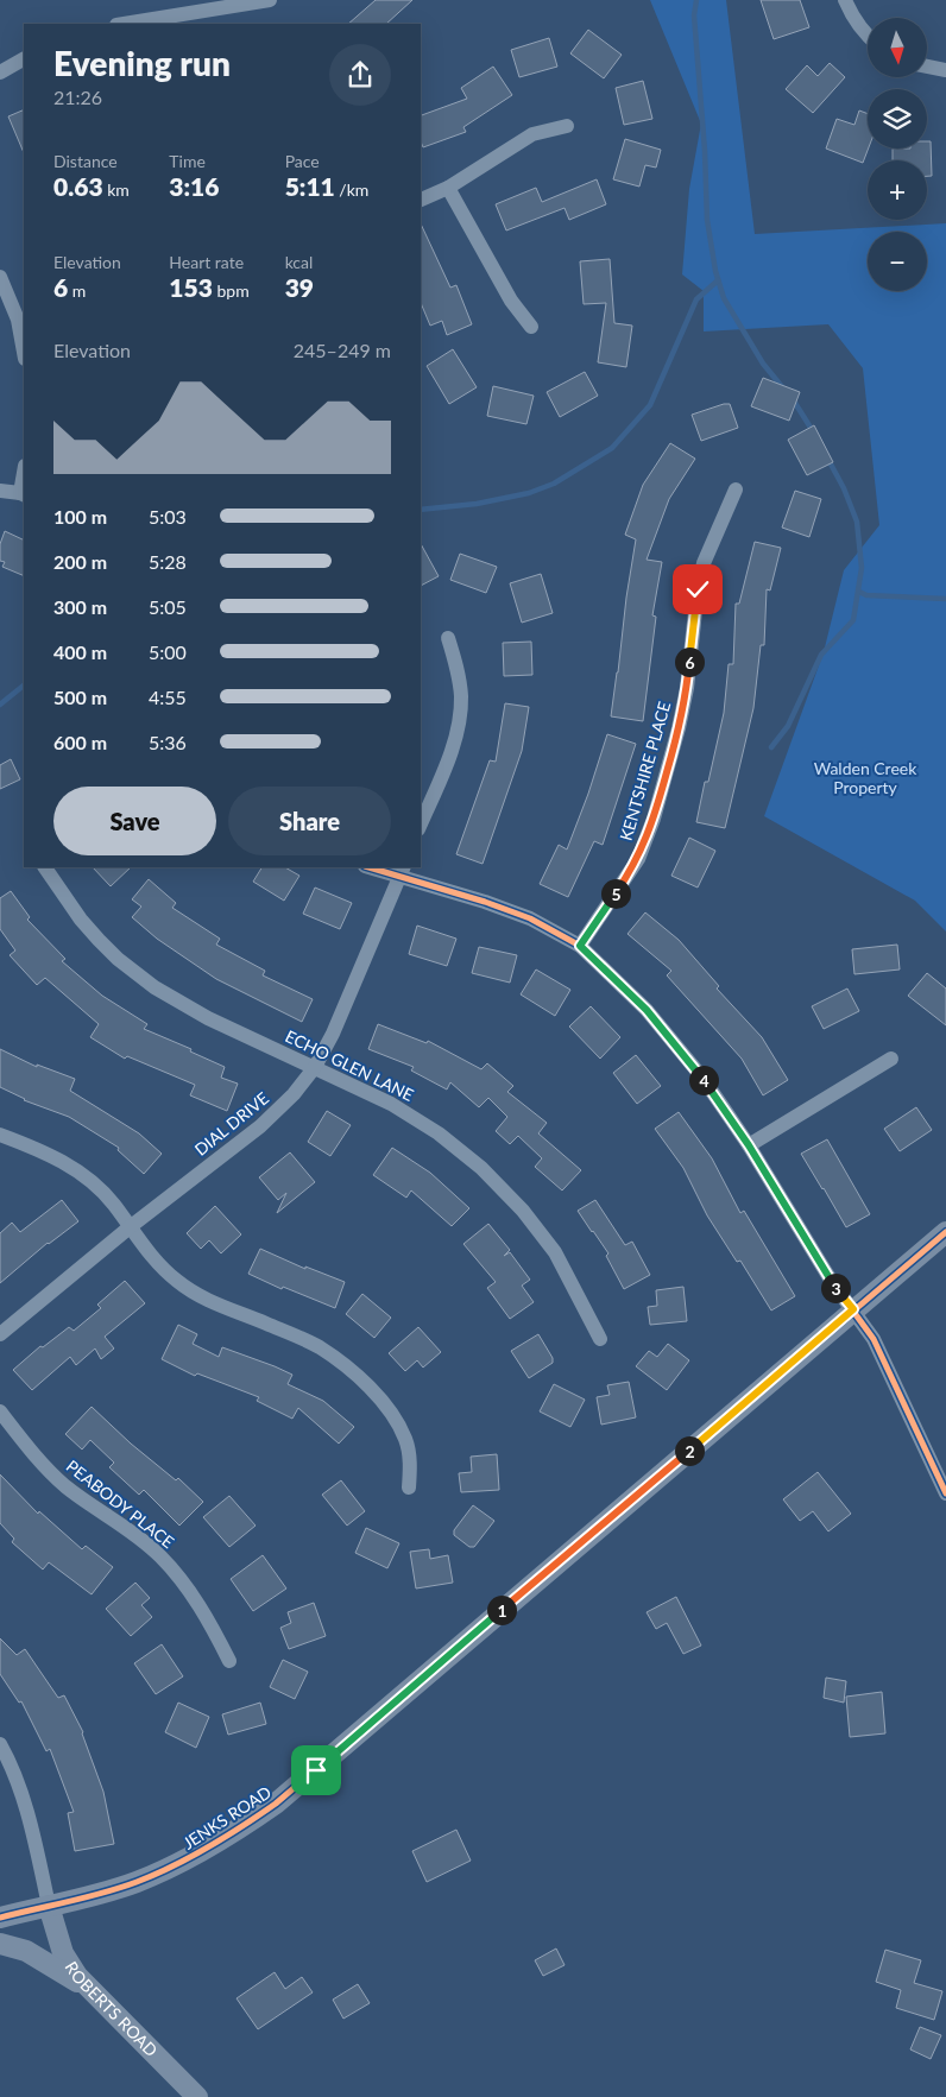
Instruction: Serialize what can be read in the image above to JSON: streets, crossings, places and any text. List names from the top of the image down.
{
  "streets": {
    "street": [
      "KENTSHIRE PLACE",
      "ECHO GLEN LANE",
      "DIAL DRIVE",
      "PEABODY PLACE",
      "JENKS ROAD",
      "ROBERTS ROAD"
    ]
  },
  "crossings": [
    ["ECHO GLEN LANE", "DIAL DRIVE"],
    ["JENKS ROAD", "ROBERTS ROAD"]
  ],
  "parks": ["Walden Creek Property"],
  "north": "bottom",
  "page": {
    "map_buttons": ["+", "−"],
    "heading": ["Evening run", "21:26"],
    "stats": [
      ["Distance", "0.63 km"],
      ["Time", "3:16"],
      ["Pace", "5:11 /km"],
      ["Elevation", "6 m"],
      ["Heart rate", "153 bpm"],
      ["kcal", "39"]
    ],
    "chart": ["Elevation", "245–249 m"],
    "list": [
      {
        "name": "100 m",
        "note": "5:03"
      },
      {
        "name": "200 m",
        "note": "5:28"
      },
      {
        "name": "300 m",
        "note": "5:05"
      },
      {
        "name": "400 m",
        "note": "5:00"
      },
      {
        "name": "500 m",
        "note": "4:55"
      },
      {
        "name": "600 m",
        "note": "5:36"
      }
    ],
    "pins": [
      "6",
      "5",
      "4",
      "3",
      "2",
      "1"
    ],
    "buttons": ["Save", "Share"]
  }
}
